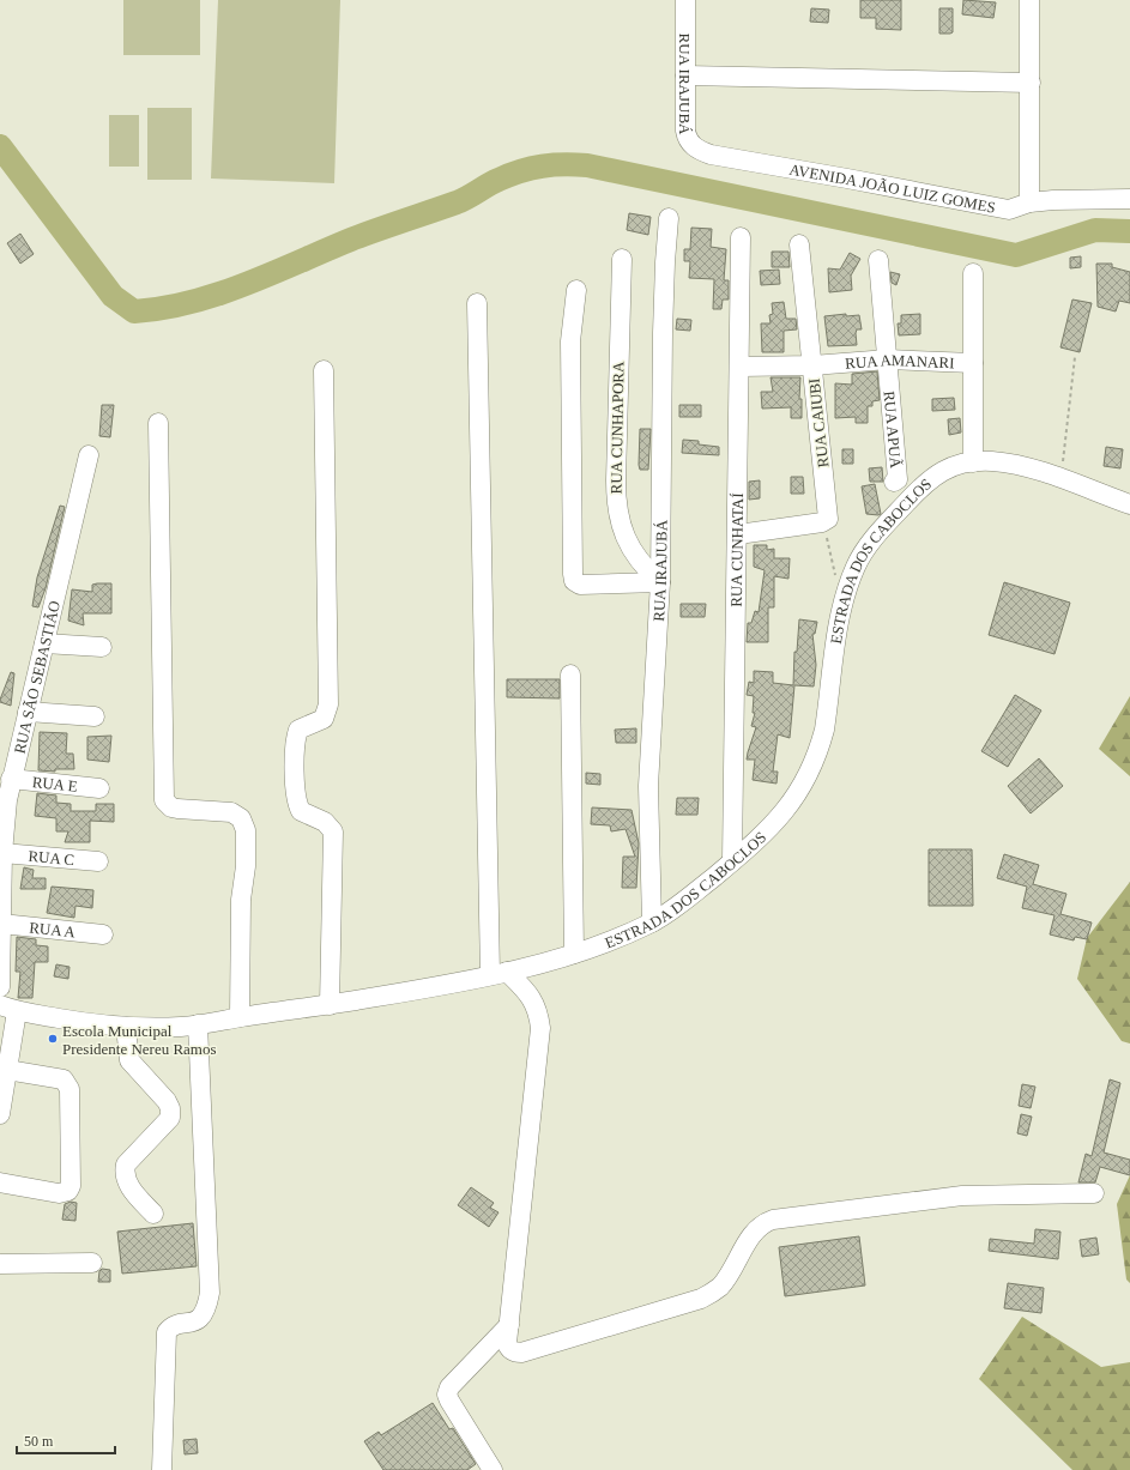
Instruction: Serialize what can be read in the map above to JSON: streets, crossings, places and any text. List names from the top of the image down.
{
  "streets": {
    "street": [
      "RUA IRAJUBÁ",
      "AVENIDA JOÃO LUIZ GOMES",
      "RUA AMANARI",
      "RUA CAIUBI",
      "RUA CUNHAPORA",
      "RUA APUÃ",
      "RUA CUNHATAÍ",
      "ESTRADA DOS CABOCLOS",
      "RUA SÃO SEBASTIÃO",
      "RUA E",
      "RUA C",
      "RUA A"
    ]
  },
  "crossings": [
    ["RUA IRAJUBÁ", "AVENIDA JOÃO LUIZ GOMES"],
    ["RUA IRAJUBÁ", "RUA CUNHAPORA"],
    ["RUA IRAJUBÁ", "ESTRADA DOS CABOCLOS"],
    ["RUA AMANARI", "RUA CAIUBI"],
    ["RUA AMANARI", "RUA APUÃ"],
    ["RUA AMANARI", "RUA CUNHATAÍ"],
    ["RUA CUNHATAÍ", "ESTRADA DOS CABOCLOS"],
    ["RUA SÃO SEBASTIÃO", "RUA E"],
    ["RUA SÃO SEBASTIÃO", "RUA C"],
    ["RUA SÃO SEBASTIÃO", "RUA A"]
  ],
  "places": ["Escola Municipal Presidente Nereu Ramos"],
  "scale_bar": "50 m"
}
